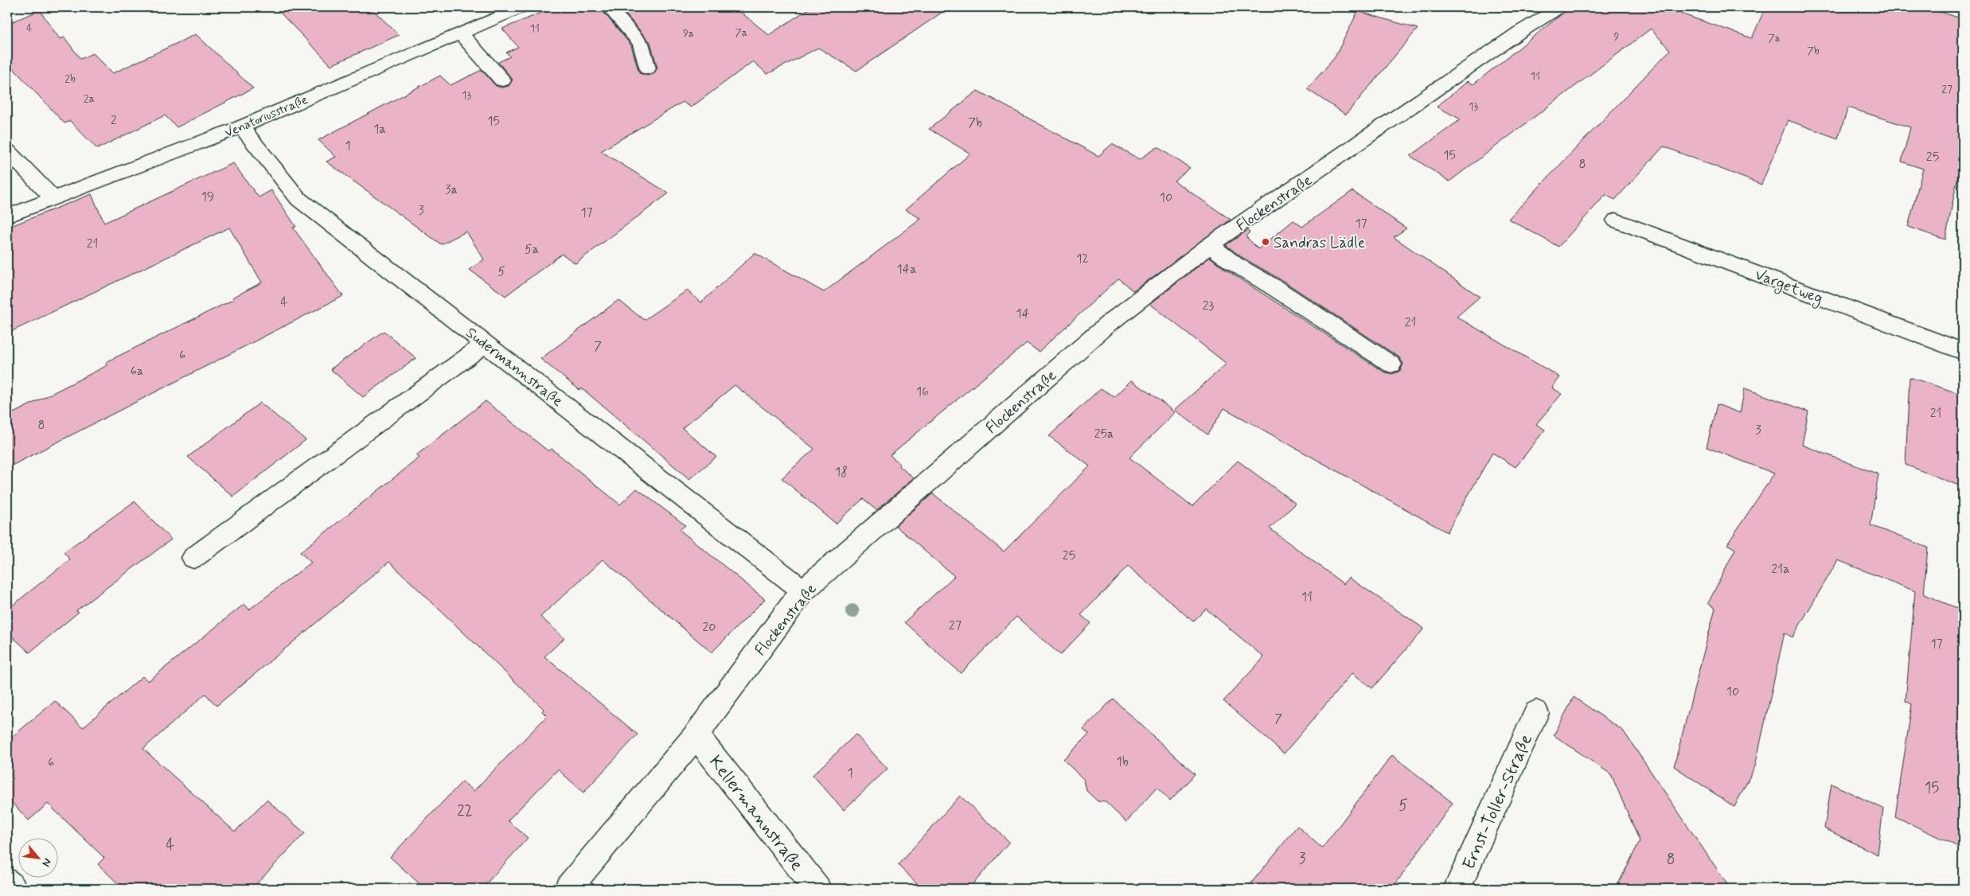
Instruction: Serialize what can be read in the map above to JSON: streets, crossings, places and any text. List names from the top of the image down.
{
  "streets": {
    "street": [
      "Venatoriusstraße",
      "Flockenstraße",
      "Vargetweg",
      "Sudermannstraße",
      "Ernst-Toller-Straße",
      "Kellermannstraße"
    ]
  },
  "crossings": [
    ["Venatoriusstraße", "Sudermannstraße"],
    ["Flockenstraße", "Sudermannstraße"],
    ["Flockenstraße", "Kellermannstraße"]
  ],
  "places": ["Sandras Lädle"],
  "house_numbers": [
    "4",
    "11",
    "7a",
    "9a",
    "9",
    "7a",
    "7b",
    "11",
    "2b",
    "27",
    "13",
    "2a",
    "13",
    "2",
    "15",
    "7b",
    "1a",
    "1",
    "15",
    "25",
    "8",
    "3a",
    "19",
    "10",
    "3",
    "17",
    "17",
    "21",
    "5a",
    "12",
    "14a",
    "5",
    "4",
    "23",
    "14",
    "21",
    "7",
    "6",
    "6a",
    "16",
    "21",
    "8",
    "3",
    "25a",
    "18",
    "25",
    "21a",
    "11",
    "27",
    "20",
    "17",
    "10",
    "7",
    "1b",
    "6",
    "1",
    "15",
    "5",
    "22",
    "4",
    "3",
    "8"
  ],
  "north": "bottom right"
}
